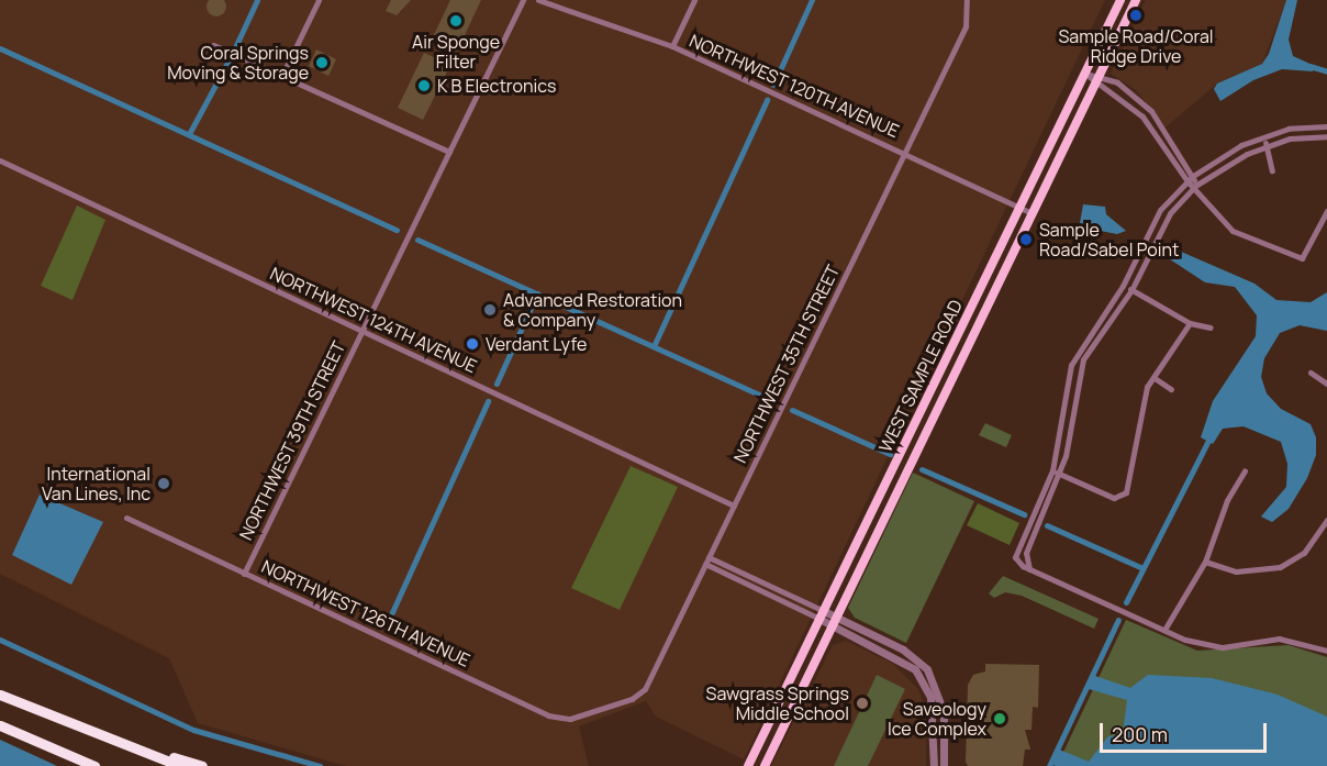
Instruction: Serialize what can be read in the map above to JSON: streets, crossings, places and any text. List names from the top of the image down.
{
  "streets": {
    "main road": ["WEST SAMPLE ROAD"],
    "street": [
      "NORTHWEST 120TH AVENUE",
      "NORTHWEST 124TH AVENUE",
      "NORTHWEST 35TH STREET",
      "NORTHWEST 39TH STREET",
      "NORTHWEST 126TH AVENUE"
    ]
  },
  "crossings": [
    ["NORTHWEST 120TH AVENUE", "NORTHWEST 35TH STREET"],
    ["NORTHWEST 120TH AVENUE", "WEST SAMPLE ROAD"],
    ["NORTHWEST 124TH AVENUE", "NORTHWEST 35TH STREET"],
    ["NORTHWEST 124TH AVENUE", "NORTHWEST 39TH STREET"],
    ["NORTHWEST 35TH STREET", "NORTHWEST 126TH AVENUE"],
    ["NORTHWEST 39TH STREET", "NORTHWEST 126TH AVENUE"]
  ],
  "places": [
    "Sample Road/Coral Ridge Drive",
    "Air Sponge Filter",
    "Coral Springs Moving & Storage",
    "K B Electronics",
    "Sample Road/Sabel Point",
    "Advanced Restoration & Company",
    "Verdant Lyfe",
    "International Van Lines, Inc",
    "Sawgrass Springs Middle School",
    "Saveology Ice Complex"
  ],
  "scale_bar": "200 m"
}
